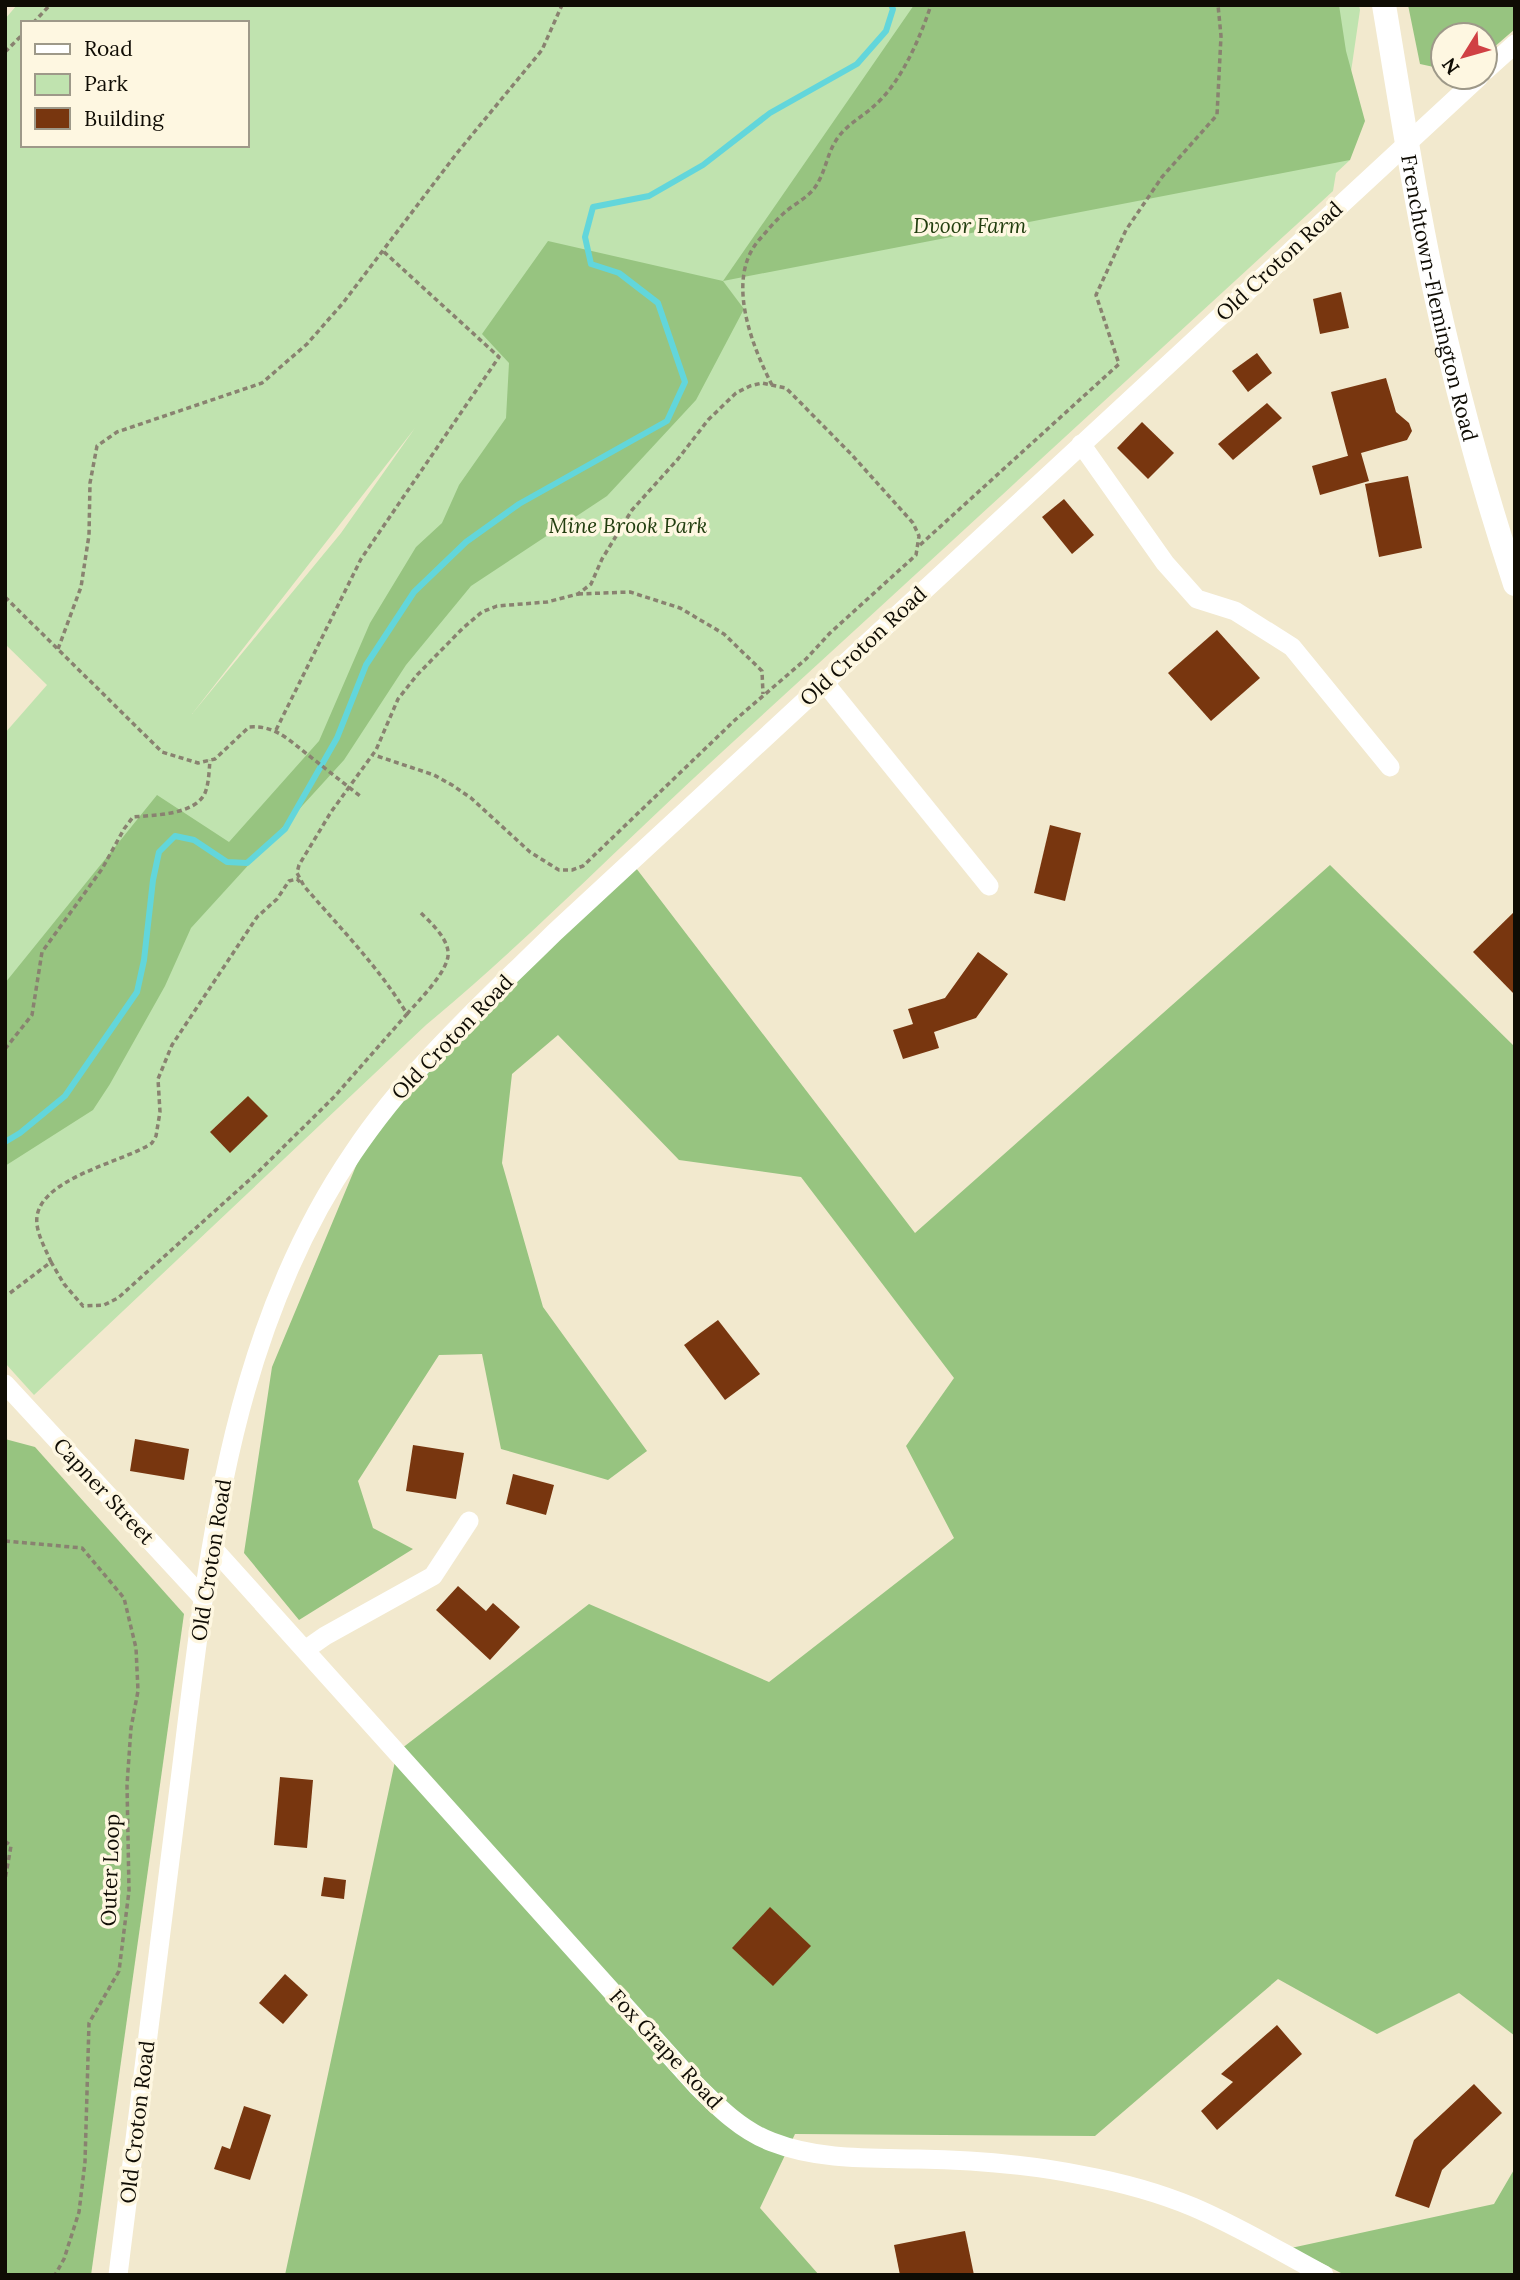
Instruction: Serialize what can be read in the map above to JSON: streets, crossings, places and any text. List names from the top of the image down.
{
  "streets": {
    "main road": ["Frenchtown-Flemington Road"],
    "street": ["Old Croton Road", "Capner Street", "Fox Grape Road"],
    "path": ["Outer Loop"]
  },
  "crossings": [
    ["Old Croton Road", "Frenchtown-Flemington Road"],
    ["Old Croton Road", "Capner Street"],
    ["Old Croton Road", "Fox Grape Road"]
  ],
  "parks": ["Dvoor Farm", "Mine Brook Park"],
  "legend": ["Road", "Park", "Building"],
  "north": "bottom left"
}
